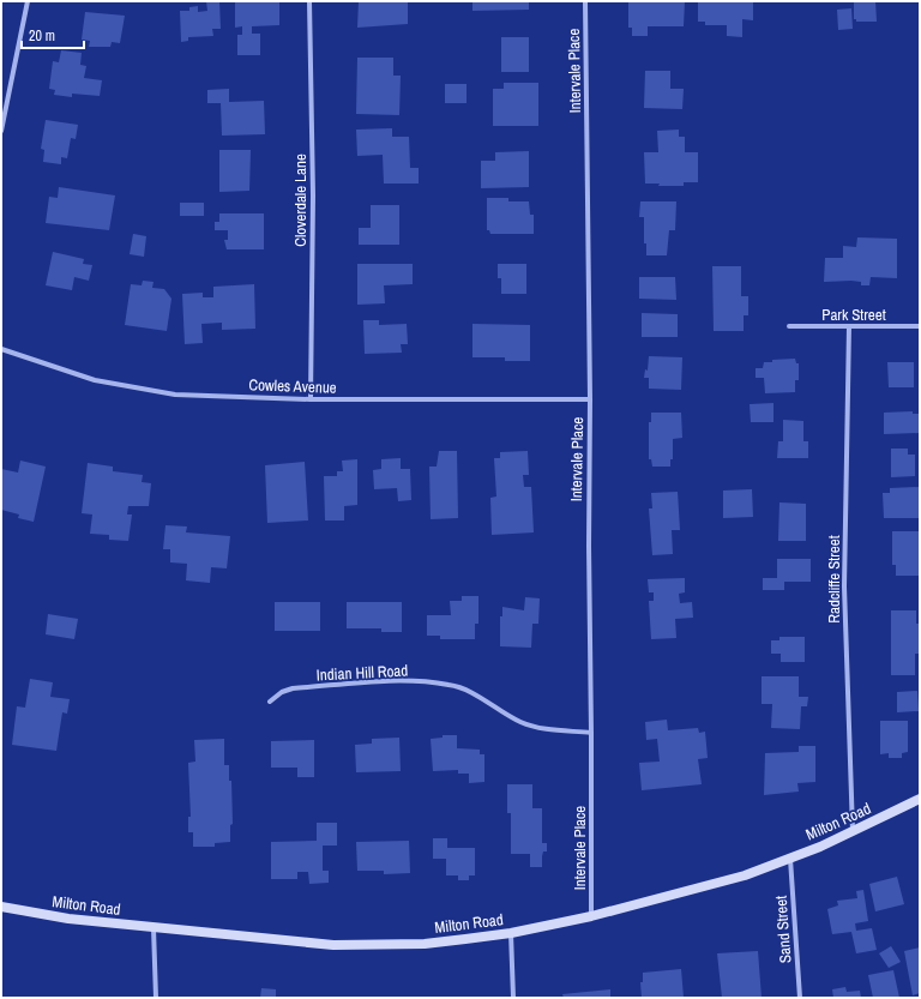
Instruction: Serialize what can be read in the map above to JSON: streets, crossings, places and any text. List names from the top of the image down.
{
  "streets": {
    "street": [
      "Intervale Place",
      "Cloverdale Lane",
      "Park Street",
      "Cowles Avenue",
      "Radcliffe Street",
      "Indian Hill Road",
      "Milton Road",
      "Sand Street"
    ]
  },
  "crossings": [
    ["Intervale Place", "Cowles Avenue"],
    ["Intervale Place", "Indian Hill Road"],
    ["Intervale Place", "Milton Road"],
    ["Cloverdale Lane", "Cowles Avenue"],
    ["Park Street", "Radcliffe Street"],
    ["Radcliffe Street", "Milton Road"],
    ["Milton Road", "Sand Street"]
  ],
  "scale_bar": "20 m"
}
